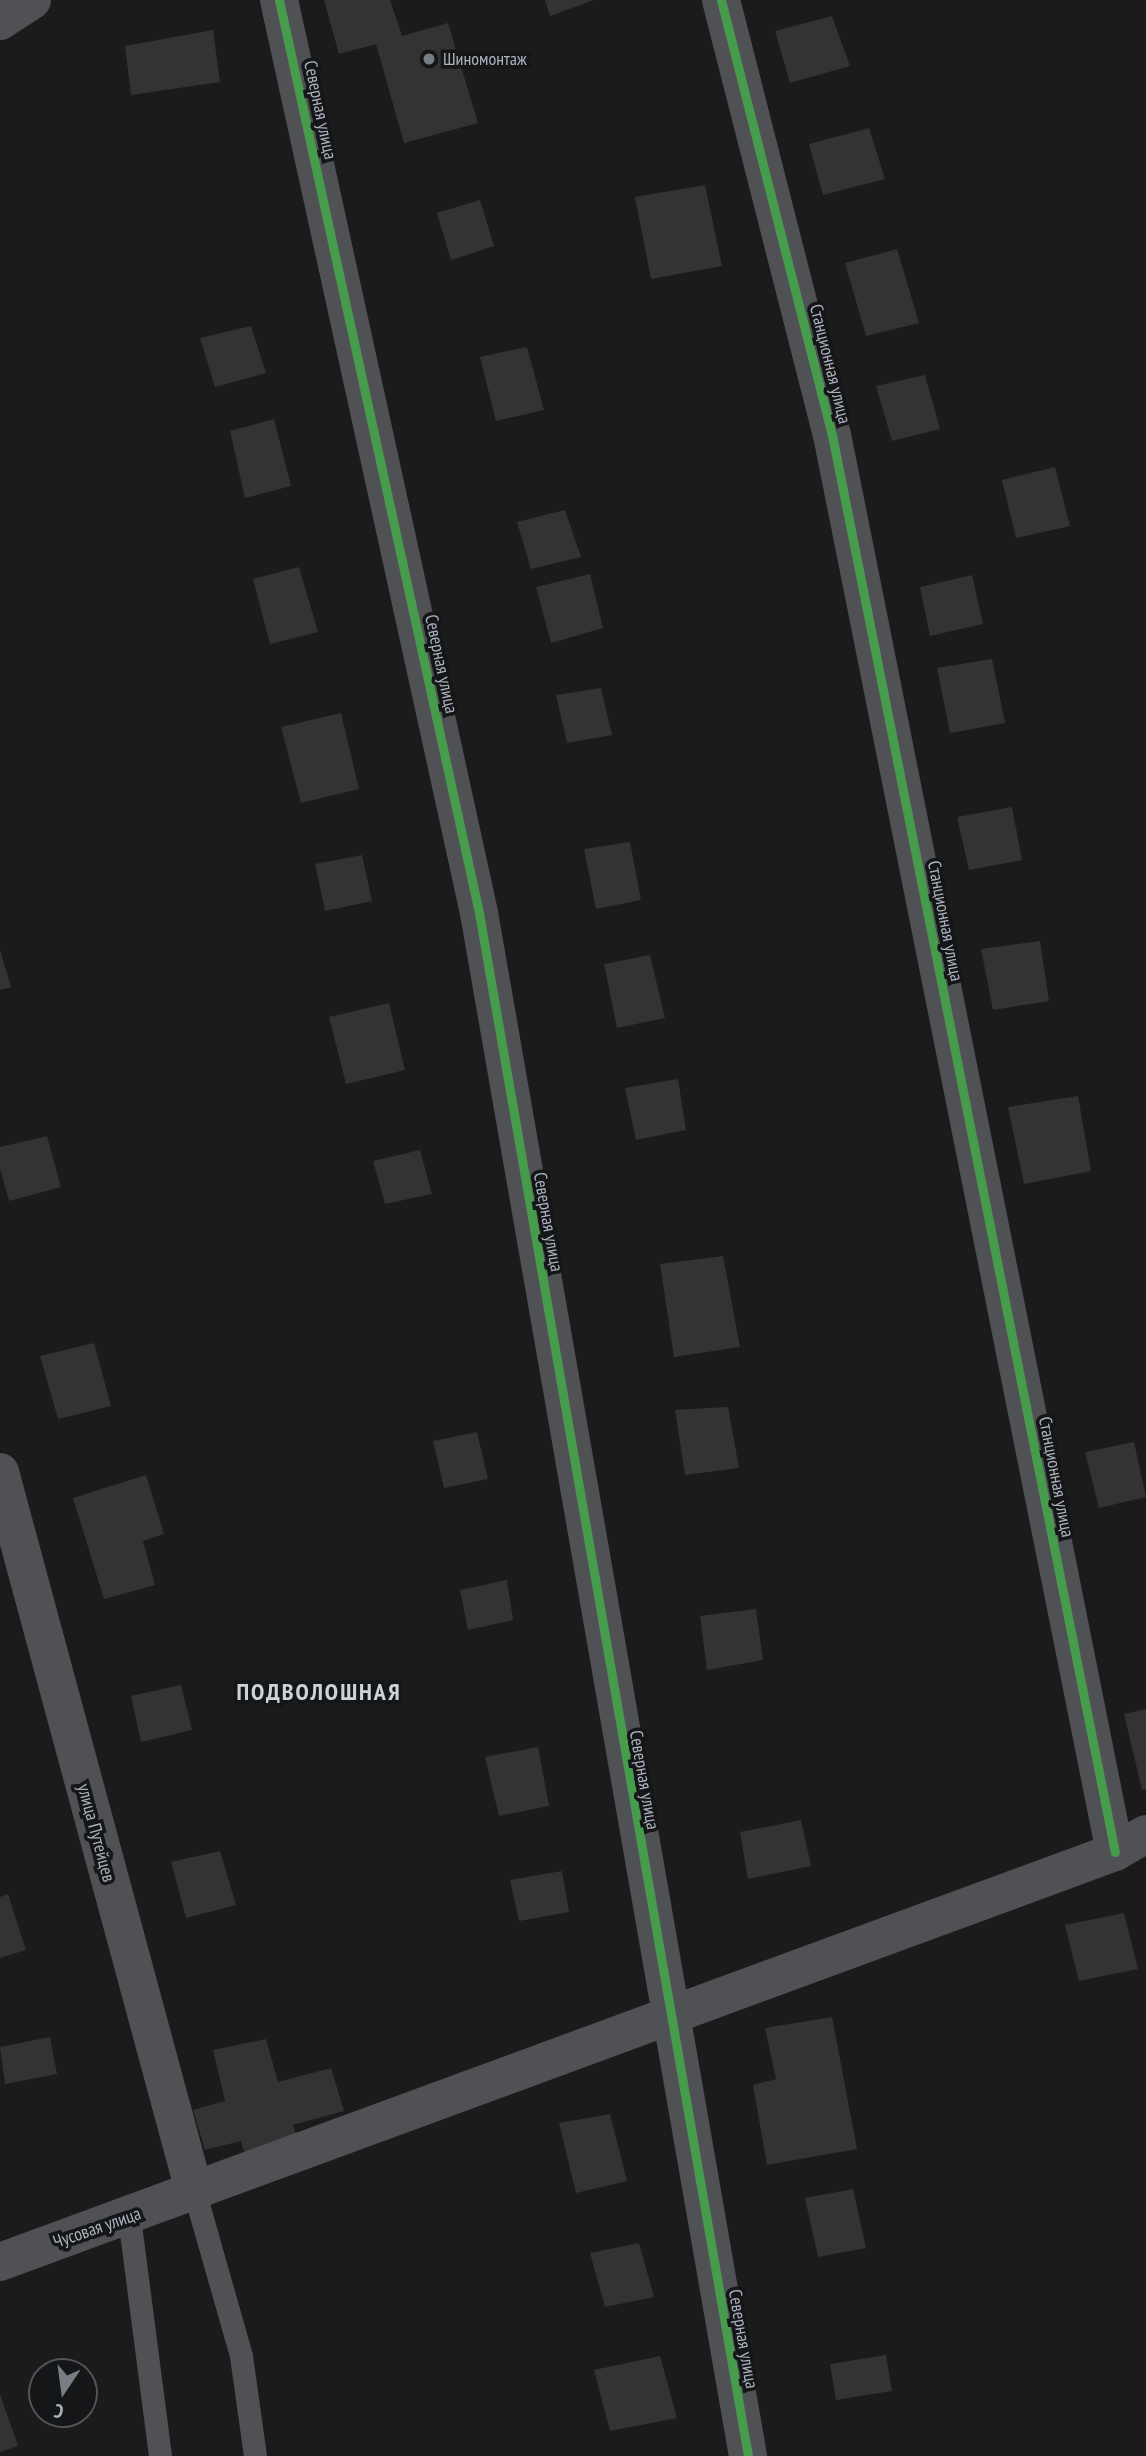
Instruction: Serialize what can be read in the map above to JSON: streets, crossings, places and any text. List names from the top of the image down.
{
  "streets": {
    "street": [
      "Северная улица",
      "Станционная улица",
      "улица Путейцев",
      "Чусовая улица"
    ]
  },
  "crossings": [
    ["Северная улица", "Чусовая улица"],
    ["Станционная улица", "Чусовая улица"],
    ["улица Путейцев", "Чусовая улица"]
  ],
  "districts": ["ПОДВОЛОШНАЯ"],
  "places": ["Шиномонтаж"],
  "north": "bottom"
}
